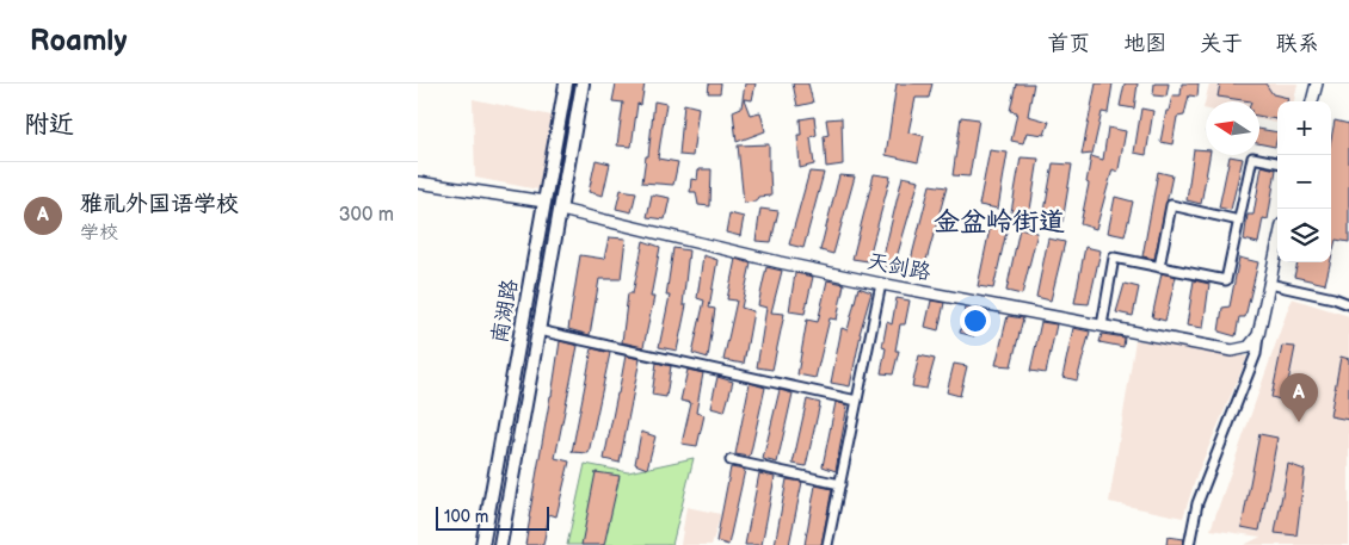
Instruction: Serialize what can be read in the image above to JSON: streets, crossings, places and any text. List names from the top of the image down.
{
  "streets": {
    "main road": ["南湖路"],
    "street": ["天剑路"]
  },
  "crossings": [
    ["天剑路", "南湖路"]
  ],
  "districts": ["金盆岭街道"],
  "scale_bar": "100 m",
  "north": "left",
  "page": {
    "header": "Roamly",
    "nav": [
      "首页",
      "地图",
      "关于",
      "联系"
    ],
    "heading": "附近",
    "map_buttons": ["+", "−"],
    "list": [
      {
        "mark": "A",
        "name": "雅礼外国语学校",
        "note": "学校",
        "value": "300 m"
      }
    ],
    "pins": "A",
    "scale": "100 m"
  }
}
